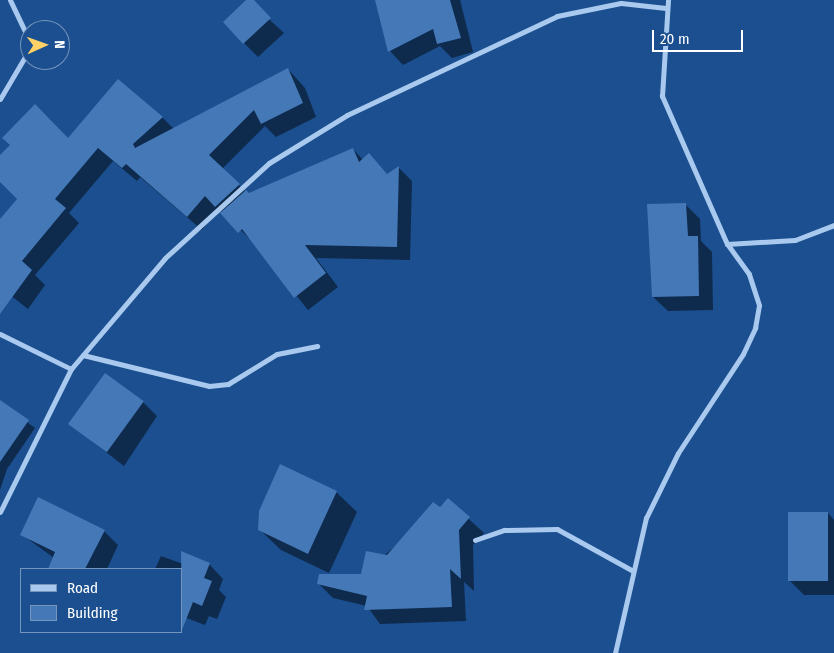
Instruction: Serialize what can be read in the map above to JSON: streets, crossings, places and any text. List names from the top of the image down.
{
  "legend": ["Road", "Building"],
  "scale_bar": "20 m",
  "north": "right"
}
